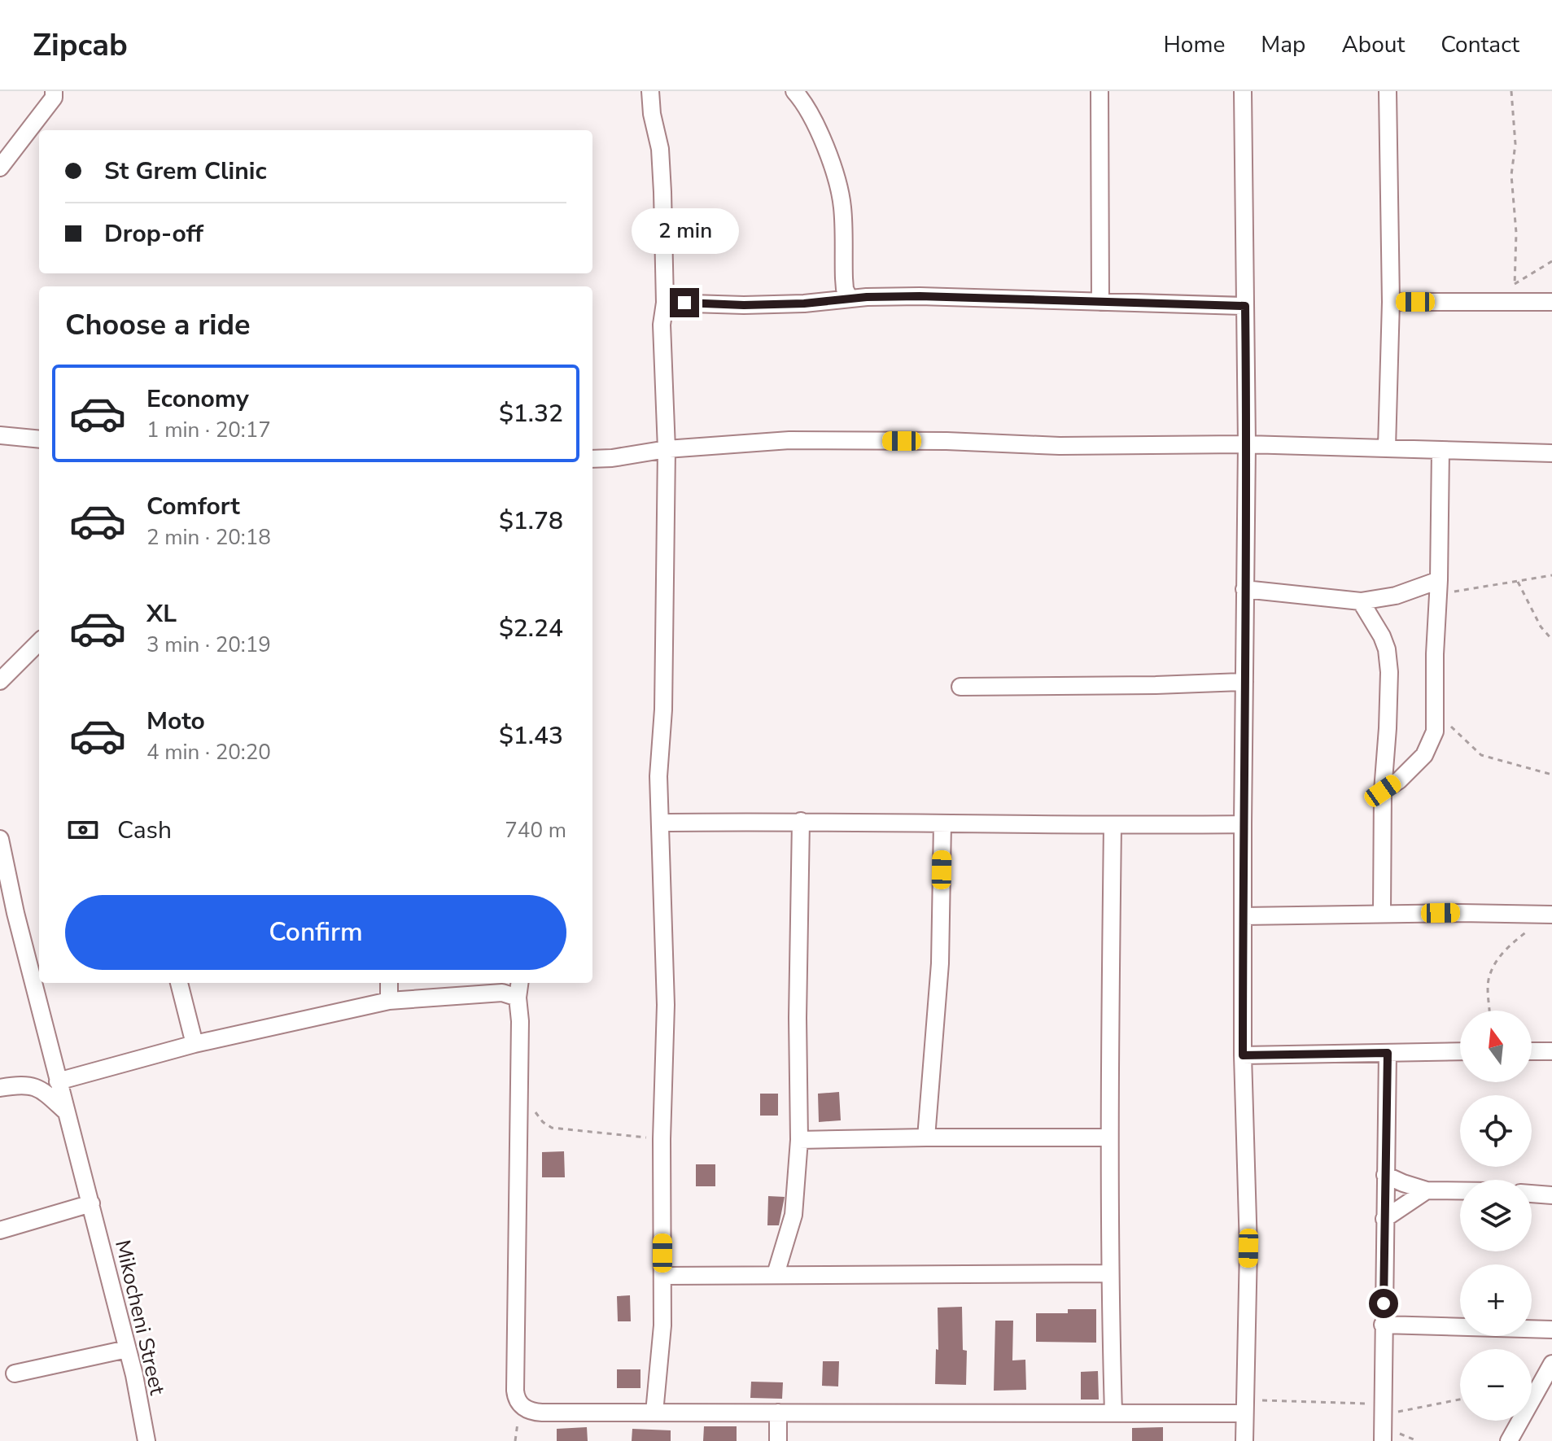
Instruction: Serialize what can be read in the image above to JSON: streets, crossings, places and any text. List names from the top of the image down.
{
  "streets": {
    "street": ["Mikocheni Street"]
  },
  "north": "top",
  "page": {
    "header": "Zipcab",
    "nav": [
      "Home",
      "Map",
      "About",
      "Contact"
    ],
    "banner": ["St Grem Clinic", "Drop-off"],
    "bubble": "2 min",
    "heading": "Choose a ride",
    "list": [
      {
        "name": "Economy",
        "note": "1 min · 20:17",
        "value": "$1.32"
      },
      {
        "name": "Comfort",
        "note": "2 min · 20:18",
        "value": "$1.78"
      },
      {
        "name": "XL",
        "note": "3 min · 20:19",
        "value": "$2.24"
      },
      {
        "name": "Moto",
        "note": "4 min · 20:20",
        "value": "$1.43"
      }
    ],
    "pay": ["Cash", "740 m"],
    "buttons": "Confirm",
    "map_buttons": ["+", "−"]
  }
}
